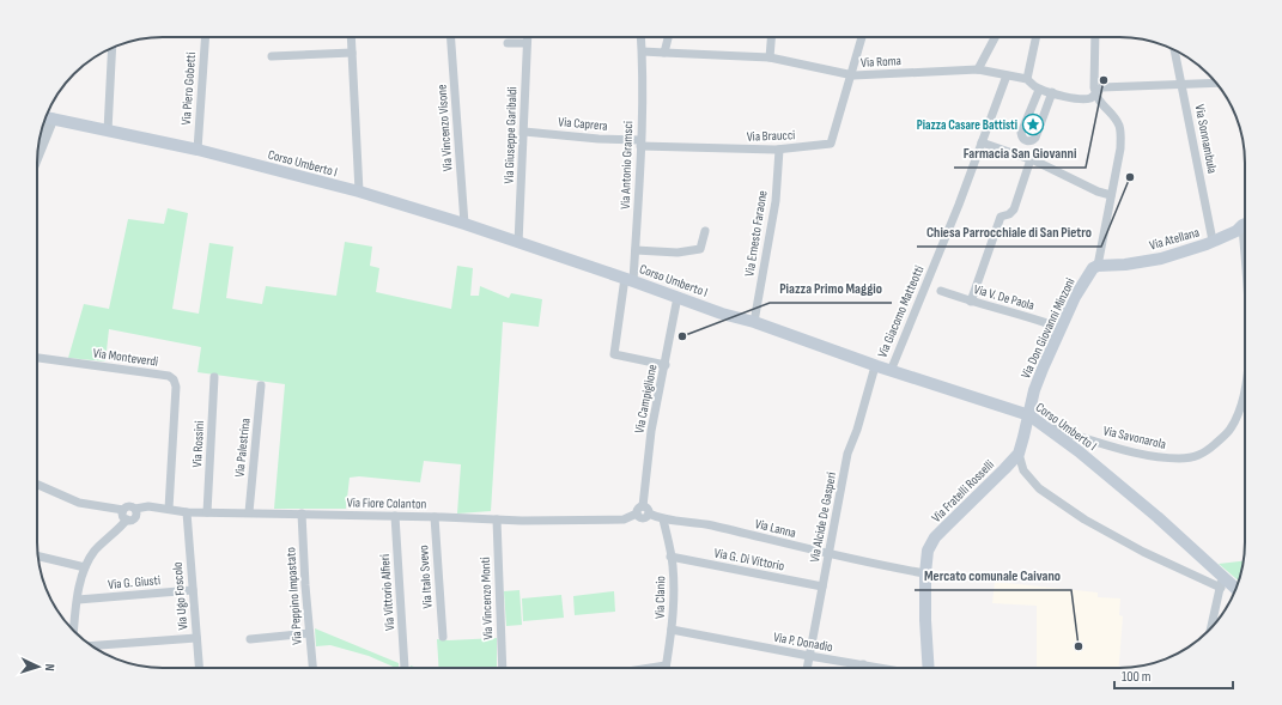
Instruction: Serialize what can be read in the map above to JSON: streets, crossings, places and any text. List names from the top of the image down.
{
  "streets": {
    "main road": [
      "Corso Umberto I",
      "Via Atellana",
      "Via Don Giovanni Minzoni",
      "Via Fratelli Rosselli"
    ],
    "street": [
      "Via Roma",
      "Via Piero Gobetti",
      "Via Caprera",
      "Via Vincenzo Visone",
      "Via Giuseppe Garibaldi",
      "Via Braucci",
      "Via Sonnambula",
      "Via Antonio Gramsci",
      "Via Ernesto Faraone",
      "Via V. De Paola",
      "Via Giacomo Matteotti",
      "Via Monteverdi",
      "Via Campiglione",
      "Via Savonarola",
      "Via Rossini",
      "Via Palestrina",
      "Via Fiore Colanton",
      "Via Alcide De Gasperi",
      "Via Lanna",
      "Via G. Di Vittorio",
      "Via Italo Svevo",
      "Via G. Giusti",
      "Via Vittorio Alfieri",
      "Via Ugo Foscolo",
      "Via Peppino Impastato",
      "Via Clanio",
      "Via Vincenzo Monti",
      "Via P. Donadio"
    ]
  },
  "crossings": [
    ["Via Roma", "Via Braucci"],
    ["Via Roma", "Via Antonio Gramsci"],
    ["Via Roma", "Via Giacomo Matteotti"],
    ["Via Piero Gobetti", "Corso Umberto I"],
    ["Via Caprera", "Via Giuseppe Garibaldi"],
    ["Via Caprera", "Via Braucci"],
    ["Via Caprera", "Via Antonio Gramsci"],
    ["Via Vincenzo Visone", "Corso Umberto I"],
    ["Via Giuseppe Garibaldi", "Corso Umberto I"],
    ["Via Braucci", "Via Antonio Gramsci"],
    ["Via Braucci", "Via Ernesto Faraone"],
    ["Via Sonnambula", "Via Atellana"],
    ["Corso Umberto I", "Via Antonio Gramsci"],
    ["Corso Umberto I", "Via Ernesto Faraone"],
    ["Corso Umberto I", "Via Giacomo Matteotti"],
    ["Corso Umberto I", "Via Don Giovanni Minzoni"],
    ["Corso Umberto I", "Via Campiglione"],
    ["Corso Umberto I", "Via Savonarola"],
    ["Corso Umberto I", "Via Fratelli Rosselli"],
    ["Corso Umberto I", "Via Alcide De Gasperi"],
    ["Via Antonio Gramsci", "Via Campiglione"],
    ["Via Atellana", "Via Don Giovanni Minzoni"],
    ["Via V. De Paola", "Via Giacomo Matteotti"],
    ["Via V. De Paola", "Via Don Giovanni Minzoni"],
    ["Via Don Giovanni Minzoni", "Via Savonarola"],
    ["Via Don Giovanni Minzoni", "Via Fratelli Rosselli"],
    ["Via Monteverdi", "Via Fiore Colanton"],
    ["Via Campiglione", "Via Fiore Colanton"],
    ["Via Campiglione", "Via Lanna"],
    ["Via Savonarola", "Via Fratelli Rosselli"],
    ["Via Rossini", "Via Fiore Colanton"],
    ["Via Palestrina", "Via Fiore Colanton"],
    ["Via Fratelli Rosselli", "Via Lanna"],
    ["Via Fiore Colanton", "Via Lanna"],
    ["Via Fiore Colanton", "Via Italo Svevo"],
    ["Via Fiore Colanton", "Via Vittorio Alfieri"],
    ["Via Fiore Colanton", "Via Ugo Foscolo"],
    ["Via Fiore Colanton", "Via Peppino Impastato"],
    ["Via Fiore Colanton", "Via Vincenzo Monti"],
    ["Via Alcide De Gasperi", "Via Lanna"],
    ["Via Alcide De Gasperi", "Via G. Di Vittorio"],
    ["Via Alcide De Gasperi", "Via P. Donadio"],
    ["Via Lanna", "Via Clanio"],
    ["Via G. Di Vittorio", "Via Clanio"],
    ["Via G. Giusti", "Via Ugo Foscolo"],
    ["Via Clanio", "Via P. Donadio"]
  ],
  "places": {
    "other": [
      "Farmacia San Giovanni",
      "Chiesa Parrocchiale di San Pietro",
      "Piazza Primo Maggio",
      "Mercato comunale Caivano"
    ],
    "place": ["Piazza Casare Battisti"]
  },
  "scale_bar": "100 m",
  "north": "right"
}
